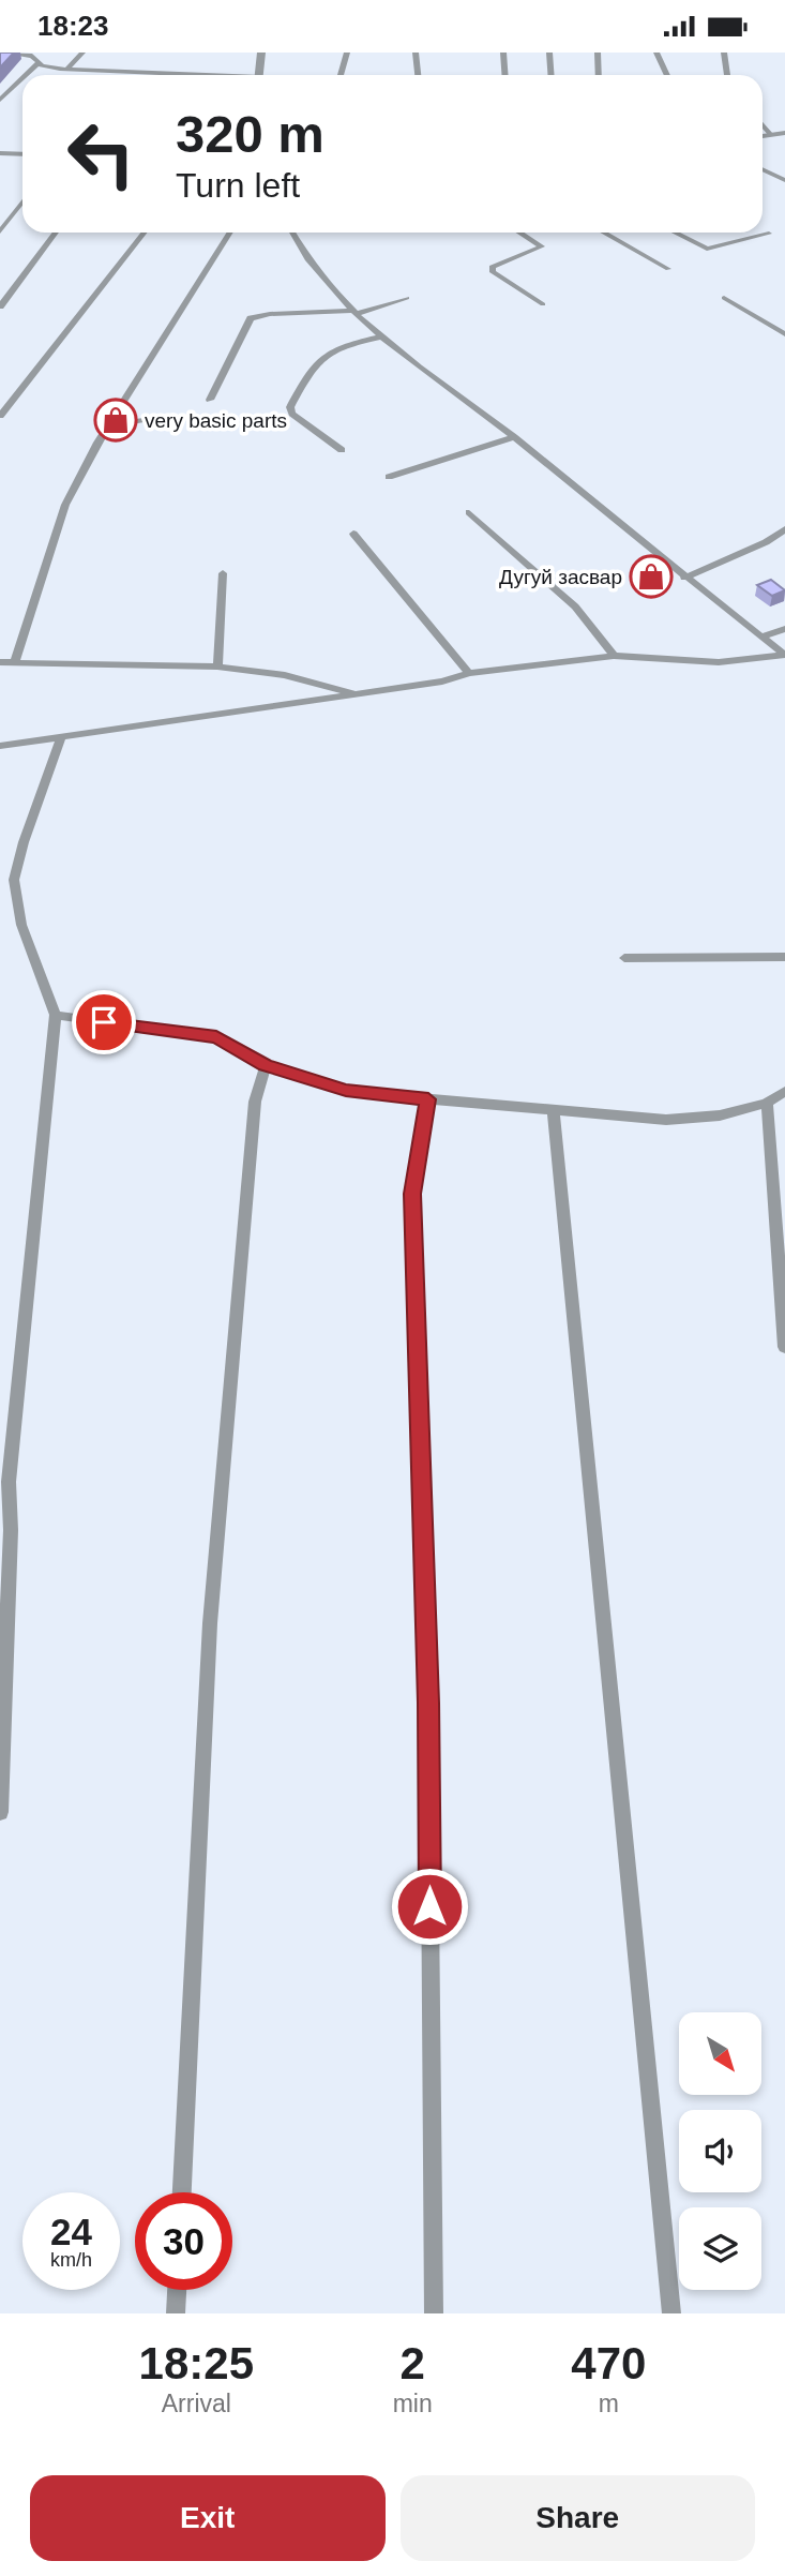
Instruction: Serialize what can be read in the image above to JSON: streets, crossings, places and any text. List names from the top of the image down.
{
  "places": {
    "shop": ["very basic parts", "Дугуй засвар"]
  },
  "north": "bottom right",
  "page": {
    "status": "18:23",
    "turn": ["320 m", "Turn left"],
    "speed": "24 km/h",
    "limit": "30",
    "eta": [
      "18:25",
      "Arrival",
      "2",
      "min",
      "470",
      "m"
    ],
    "buttons": ["Exit", "Share"]
  }
}
